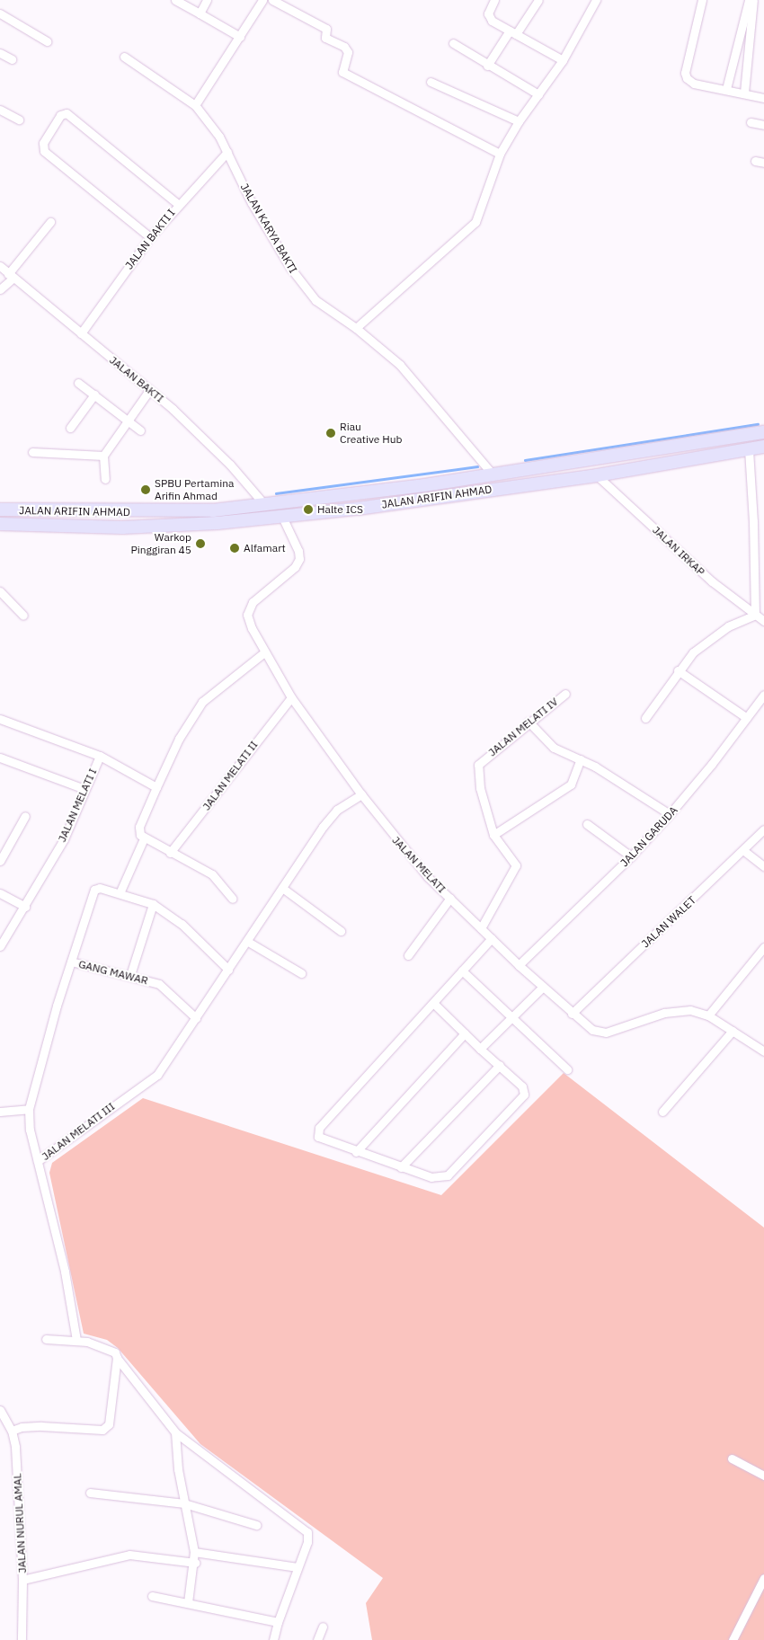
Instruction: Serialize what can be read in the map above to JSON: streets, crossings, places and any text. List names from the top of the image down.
{
  "streets": {
    "main road": ["JALAN ARIFIN AHMAD"],
    "street": [
      "JALAN KARYA BAKTI",
      "JALAN BAKTI I",
      "JALAN BAKTI",
      "JALAN IRKAP",
      "JALAN MELATI IV",
      "JALAN MELATI II",
      "JALAN MELATI I",
      "JALAN GARUDA",
      "JALAN MELATI",
      "JALAN WALET",
      "GANG MAWAR",
      "JALAN MELATI III",
      "JALAN NURUL AMAL"
    ]
  },
  "crossings": [
    ["JALAN KARYA BAKTI", "JALAN BAKTI I"],
    ["JALAN KARYA BAKTI", "JALAN ARIFIN AHMAD"],
    ["JALAN BAKTI I", "JALAN BAKTI"],
    ["JALAN BAKTI", "JALAN ARIFIN AHMAD"],
    ["JALAN ARIFIN AHMAD", "JALAN IRKAP"],
    ["JALAN ARIFIN AHMAD", "JALAN MELATI"],
    ["JALAN MELATI IV", "JALAN MELATI"],
    ["JALAN MELATI II", "JALAN MELATI"],
    ["JALAN GARUDA", "JALAN MELATI"],
    ["JALAN MELATI", "JALAN WALET"],
    ["JALAN MELATI", "JALAN MELATI III"],
    ["GANG MAWAR", "JALAN MELATI III"]
  ],
  "places": [
    "Riau Creative Hub",
    "SPBU Pertamina Arifin Ahmad",
    "Halte ICS",
    "Warkop Pinggiran 45",
    "Alfamart"
  ]
}
